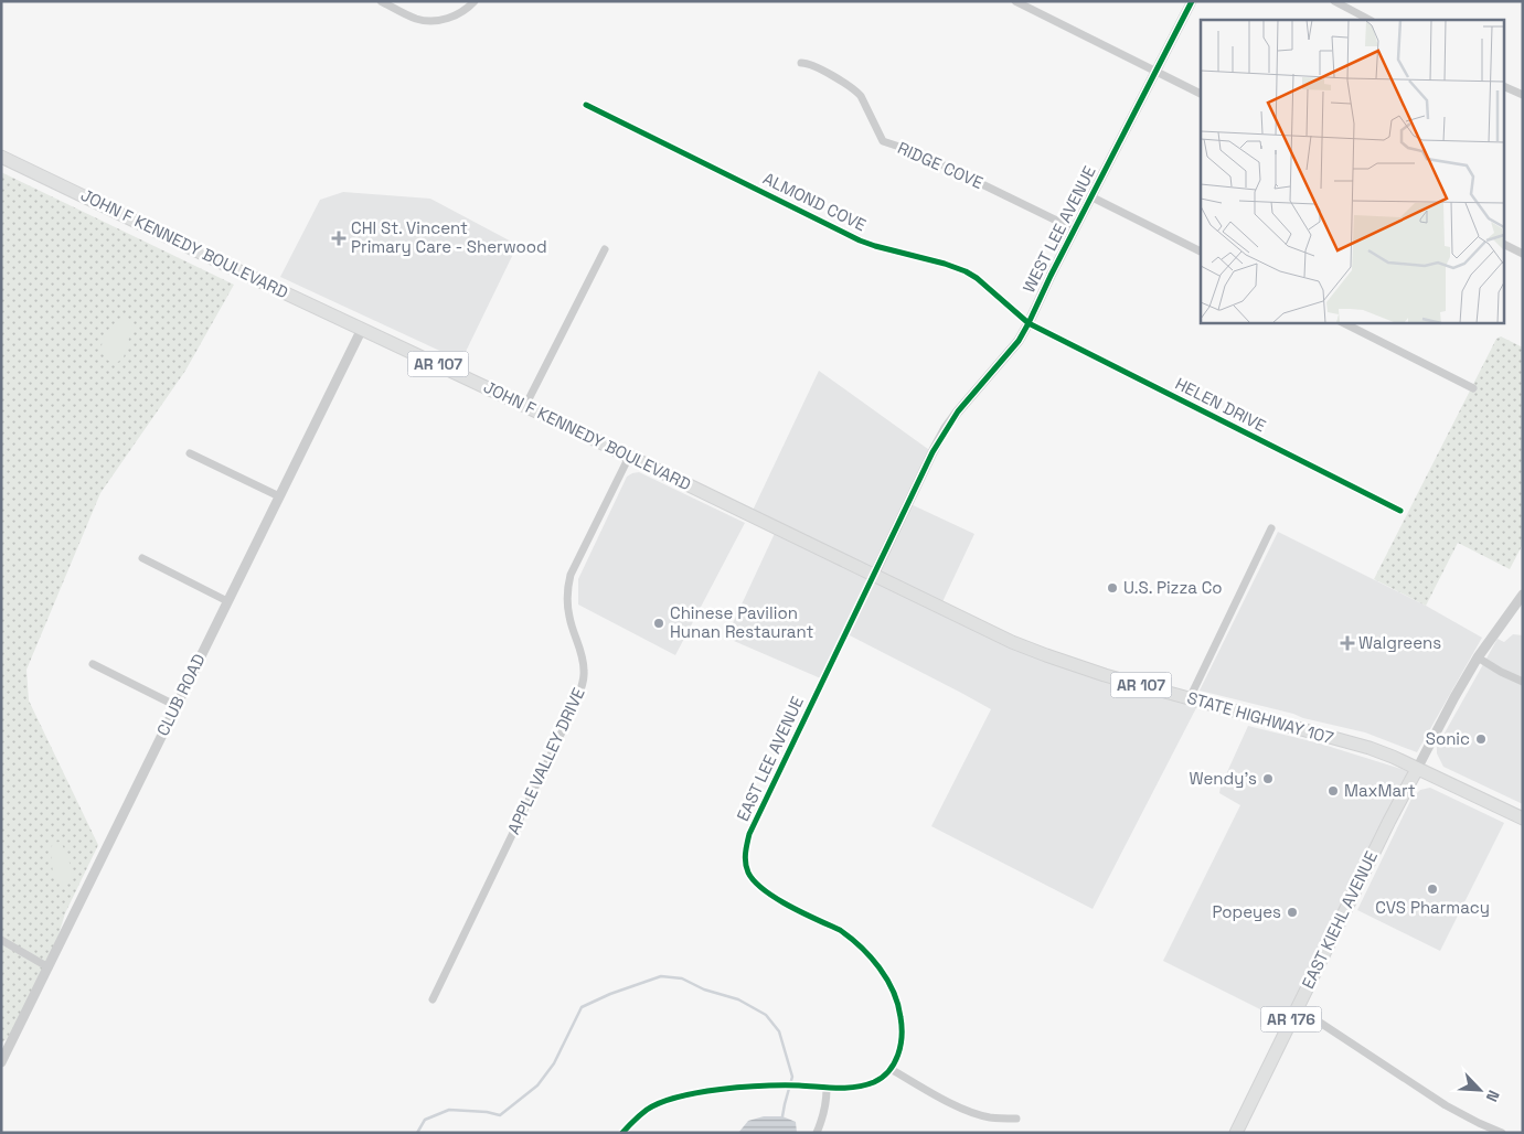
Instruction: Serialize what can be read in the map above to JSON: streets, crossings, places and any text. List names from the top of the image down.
{
  "streets": {
    "main road": [
      "JOHN F KENNEDY BOULEVARD",
      "AR 107",
      "STATE HIGHWAY 107",
      "EAST KIEHL AVENUE",
      "AR 176"
    ],
    "street": [
      "RIDGE COVE",
      "ALMOND COVE",
      "WEST LEE AVENUE",
      "HELEN DRIVE",
      "CLUB ROAD",
      "EAST LEE AVENUE",
      "APPLE VALLEY DRIVE"
    ]
  },
  "crossings": [
    ["RIDGE COVE", "WEST LEE AVENUE"],
    ["ALMOND COVE", "WEST LEE AVENUE"],
    ["ALMOND COVE", "HELEN DRIVE"],
    ["WEST LEE AVENUE", "JOHN F KENNEDY BOULEVARD"],
    ["WEST LEE AVENUE", "HELEN DRIVE"],
    ["WEST LEE AVENUE", "STATE HIGHWAY 107"],
    ["WEST LEE AVENUE", "EAST LEE AVENUE"],
    ["JOHN F KENNEDY BOULEVARD", "CLUB ROAD"],
    ["JOHN F KENNEDY BOULEVARD", "STATE HIGHWAY 107"],
    ["JOHN F KENNEDY BOULEVARD", "EAST LEE AVENUE"],
    ["JOHN F KENNEDY BOULEVARD", "APPLE VALLEY DRIVE"],
    ["STATE HIGHWAY 107", "EAST LEE AVENUE"],
    ["STATE HIGHWAY 107", "EAST KIEHL AVENUE"]
  ],
  "places": {
    "health": ["CHI St. Vincent Primary Care - Sherwood", "Walgreens"],
    "other": [
      "U.S. Pizza Co",
      "Chinese Pavilion Hunan Restaurant",
      "Sonic",
      "Wendy's",
      "MaxMart",
      "CVS Pharmacy",
      "Popeyes"
    ]
  },
  "north": "bottom right"
}
